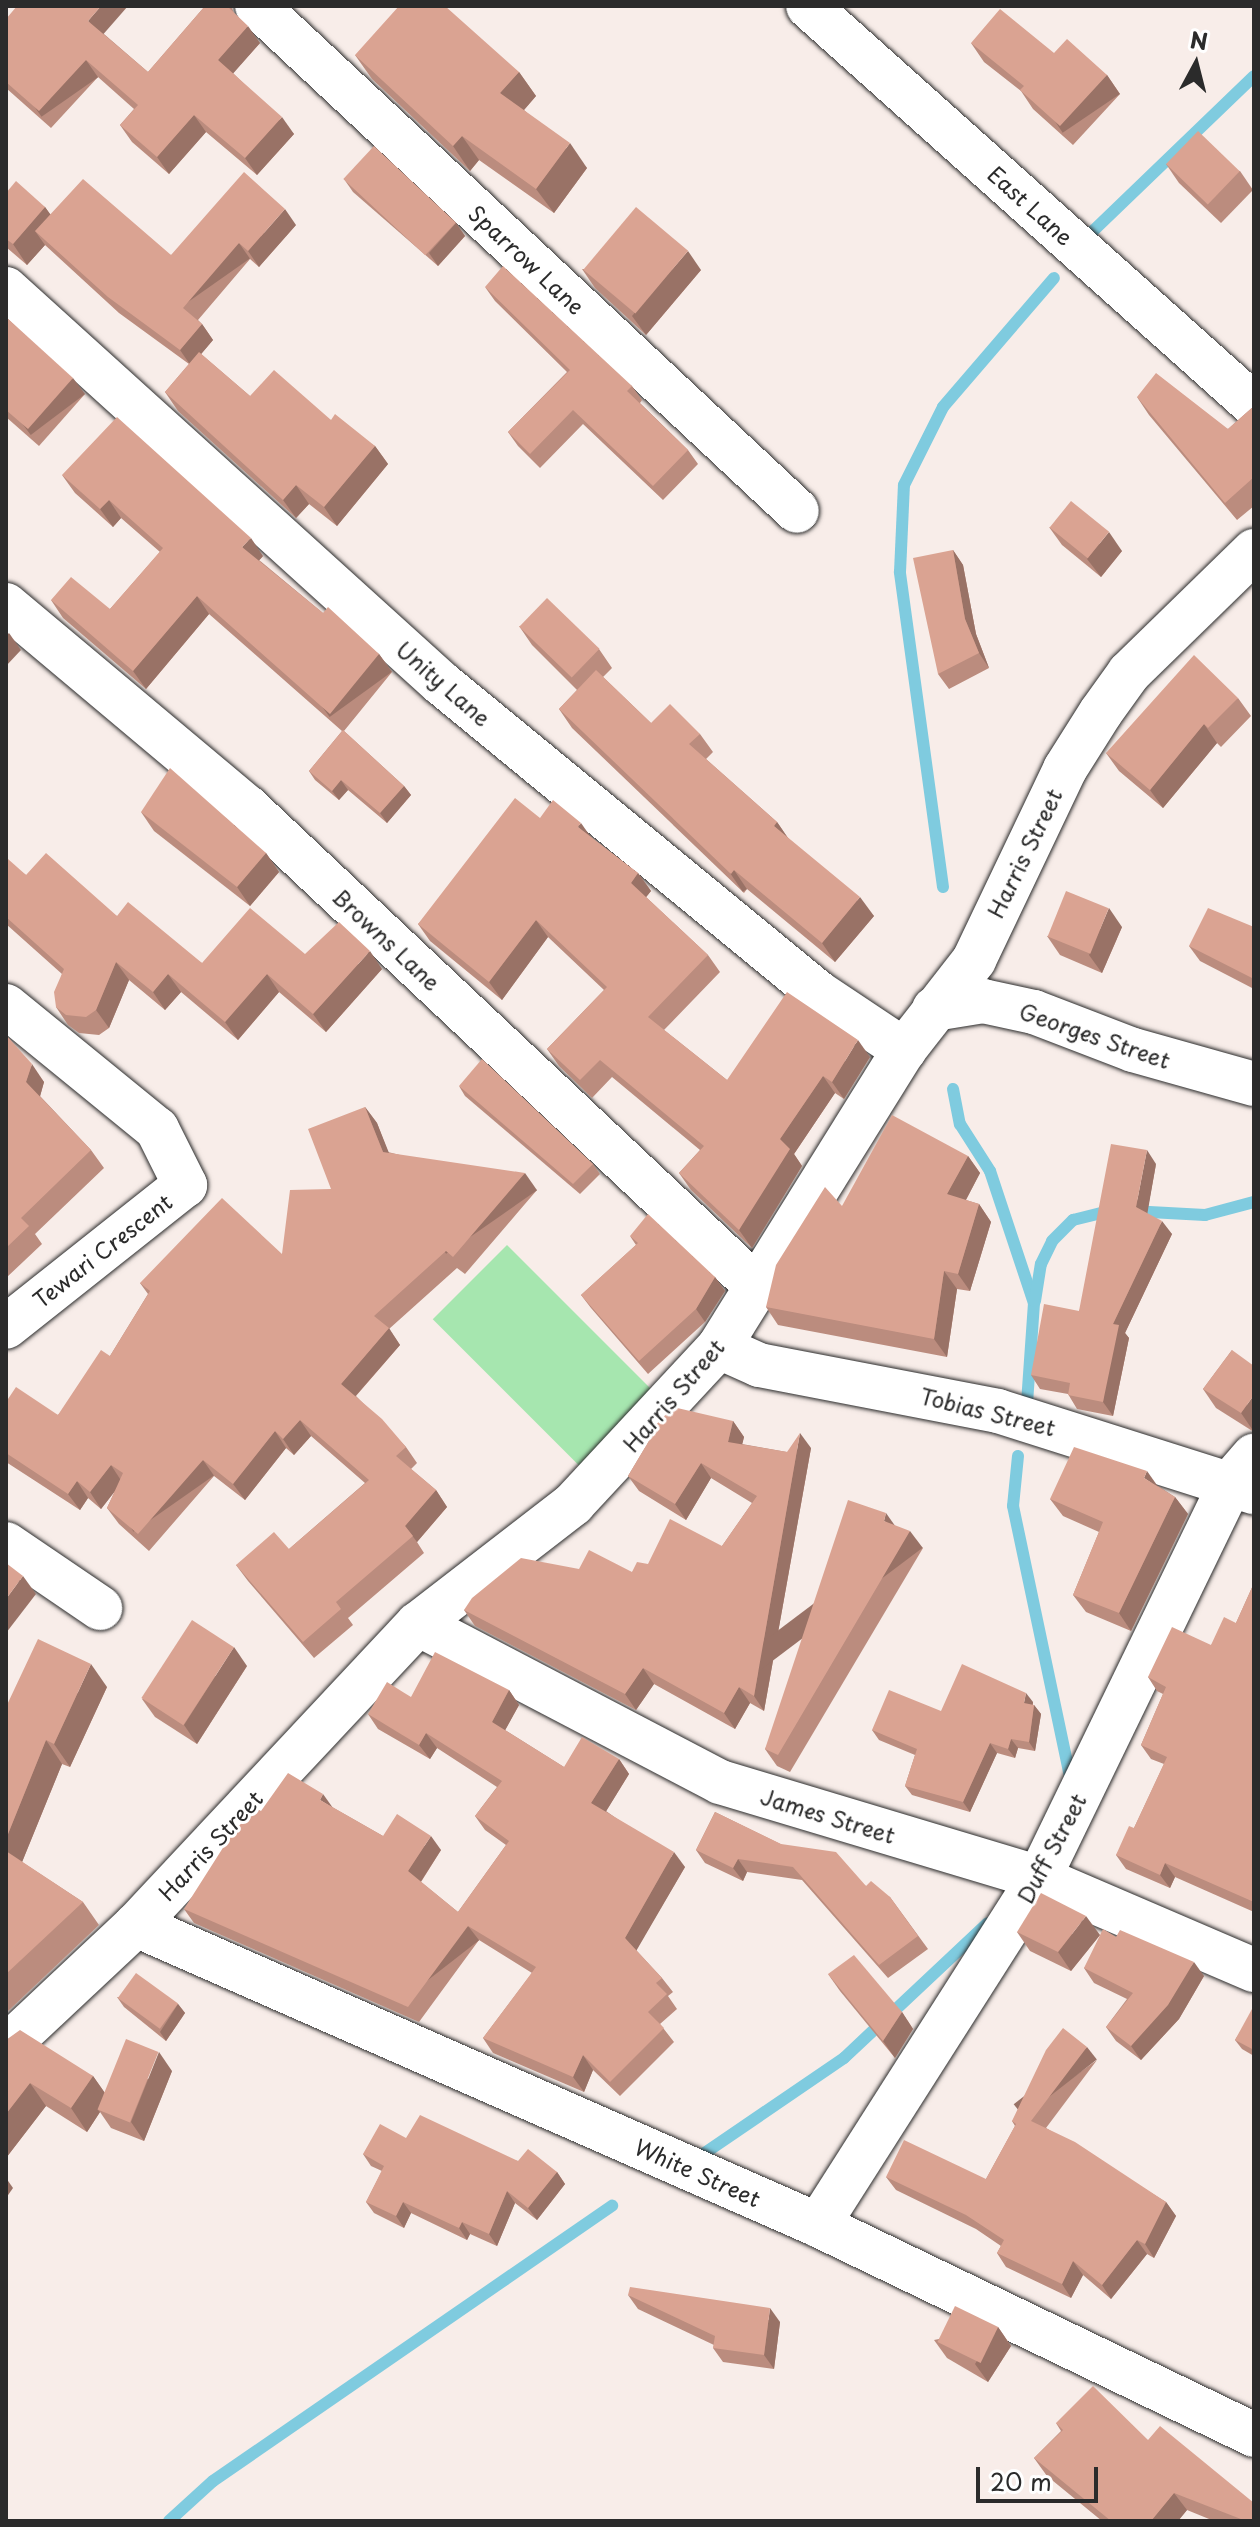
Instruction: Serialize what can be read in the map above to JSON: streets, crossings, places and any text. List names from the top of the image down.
{
  "streets": {
    "street": [
      "East Lane",
      "Sparrow Lane",
      "Unity Lane",
      "Harris Street",
      "Browns Lane",
      "Georges Street",
      "Tewari Crescent",
      "Tobias Street",
      "James Street",
      "Duff Street",
      "White Street"
    ]
  },
  "crossings": [
    ["Unity Lane", "Harris Street"],
    ["Harris Street", "Browns Lane"],
    ["Harris Street", "Georges Street"],
    ["Harris Street", "Tobias Street"],
    ["Harris Street", "James Street"],
    ["Harris Street", "White Street"],
    ["Tobias Street", "Duff Street"],
    ["James Street", "Duff Street"],
    ["Duff Street", "White Street"]
  ],
  "scale_bar": "20 m",
  "north": "top"
}
